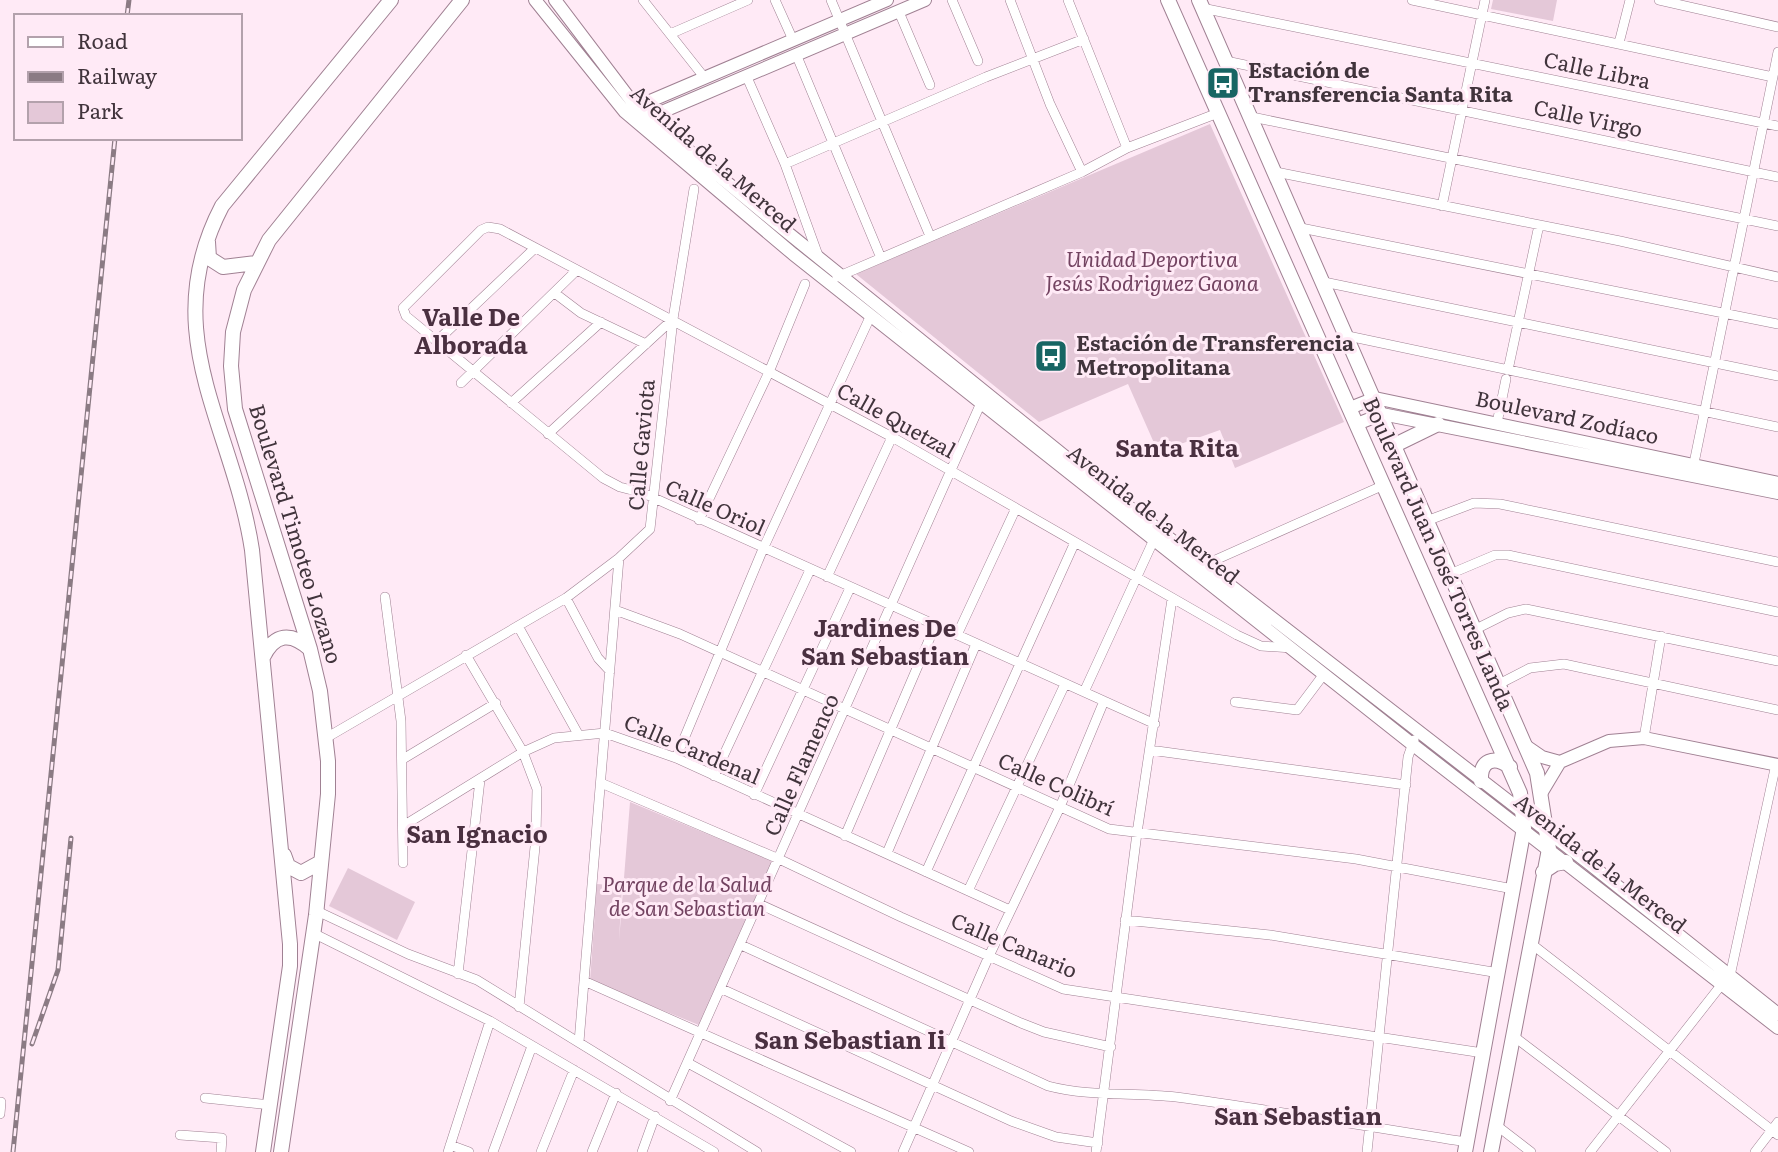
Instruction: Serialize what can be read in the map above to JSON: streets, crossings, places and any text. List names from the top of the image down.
{
  "streets": {
    "main road": ["Boulevard Timoteo Lozano", "Boulevard Juan José Torres Landa"],
    "street": [
      "Calle Libra",
      "Calle Virgo",
      "Avenida de la Merced",
      "Boulevard Zodíaco",
      "Calle Quetzal",
      "Calle Gaviota",
      "Calle Oriol",
      "Calle Cardenal",
      "Calle Flamenco",
      "Calle Colibrí",
      "Calle Canario"
    ]
  },
  "crossings": [
    ["Calle Libra", "Boulevard Juan José Torres Landa"],
    ["Calle Virgo", "Boulevard Juan José Torres Landa"],
    ["Avenida de la Merced", "Calle Quetzal"],
    ["Avenida de la Merced", "Boulevard Juan José Torres Landa"],
    ["Avenida de la Merced", "Calle Flamenco"],
    ["Boulevard Zodíaco", "Boulevard Juan José Torres Landa"],
    ["Calle Quetzal", "Calle Gaviota"],
    ["Calle Quetzal", "Calle Oriol"],
    ["Calle Quetzal", "Calle Flamenco"],
    ["Calle Gaviota", "Calle Oriol"],
    ["Calle Gaviota", "Boulevard Timoteo Lozano"],
    ["Calle Oriol", "Calle Flamenco"],
    ["Boulevard Juan José Torres Landa", "Calle Colibrí"],
    ["Boulevard Juan José Torres Landa", "Calle Canario"],
    ["Calle Cardenal", "Calle Flamenco"],
    ["Calle Flamenco", "Calle Colibrí"],
    ["Calle Flamenco", "Calle Canario"]
  ],
  "districts": [
    "Valle De Alborada",
    "Santa Rita",
    "Jardines De San Sebastian",
    "San Ignacio",
    "San Sebastian Ii",
    "San Sebastian"
  ],
  "parks": ["Unidad Deportiva Jesús Rodriguez Gaona", "Parque de la Salud de San Sebastian"],
  "places": {
    "bus stop": ["Estación de Transferencia Santa Rita", "Estación de Transferencia Metropolitana"]
  },
  "legend": ["Road", "Railway", "Park"]
}
